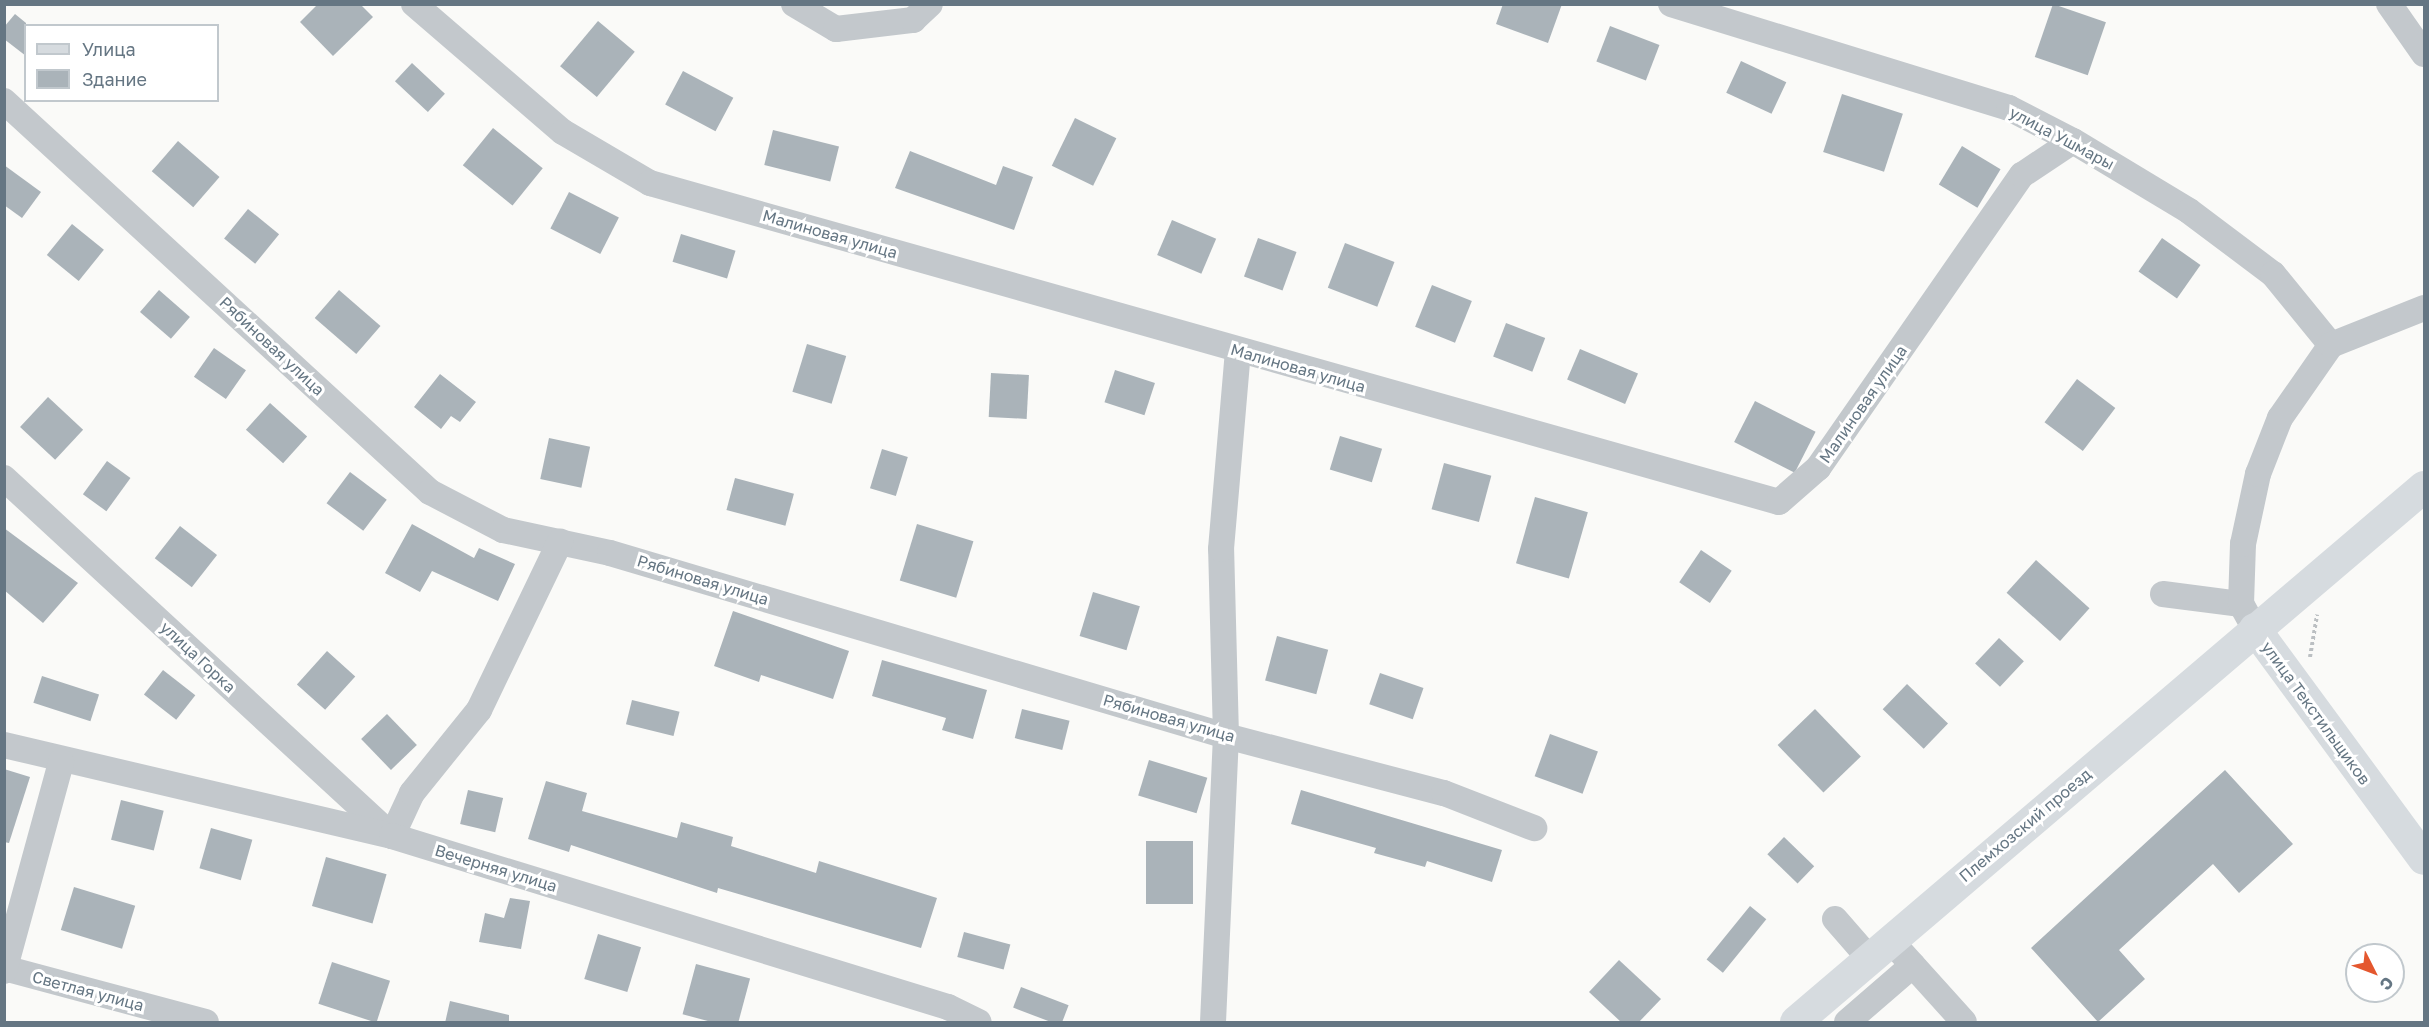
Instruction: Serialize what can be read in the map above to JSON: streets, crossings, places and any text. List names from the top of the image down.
{
  "streets": {
    "main road": ["улица Текстильщиков", "Племхозский проезд"],
    "street": [
      "улица Ушмары",
      "Малиновая улица",
      "Рябиновая улица",
      "улица Горка",
      "Вечерняя улица",
      "Светлая улица"
    ]
  },
  "crossings": [
    ["улица Ушмары", "Малиновая улица"],
    ["улица Горка", "Вечерняя улица"],
    ["улица Текстильщиков", "Племхозский проезд"]
  ],
  "legend": ["Улица", "Здание"],
  "north": "bottom right"
}
